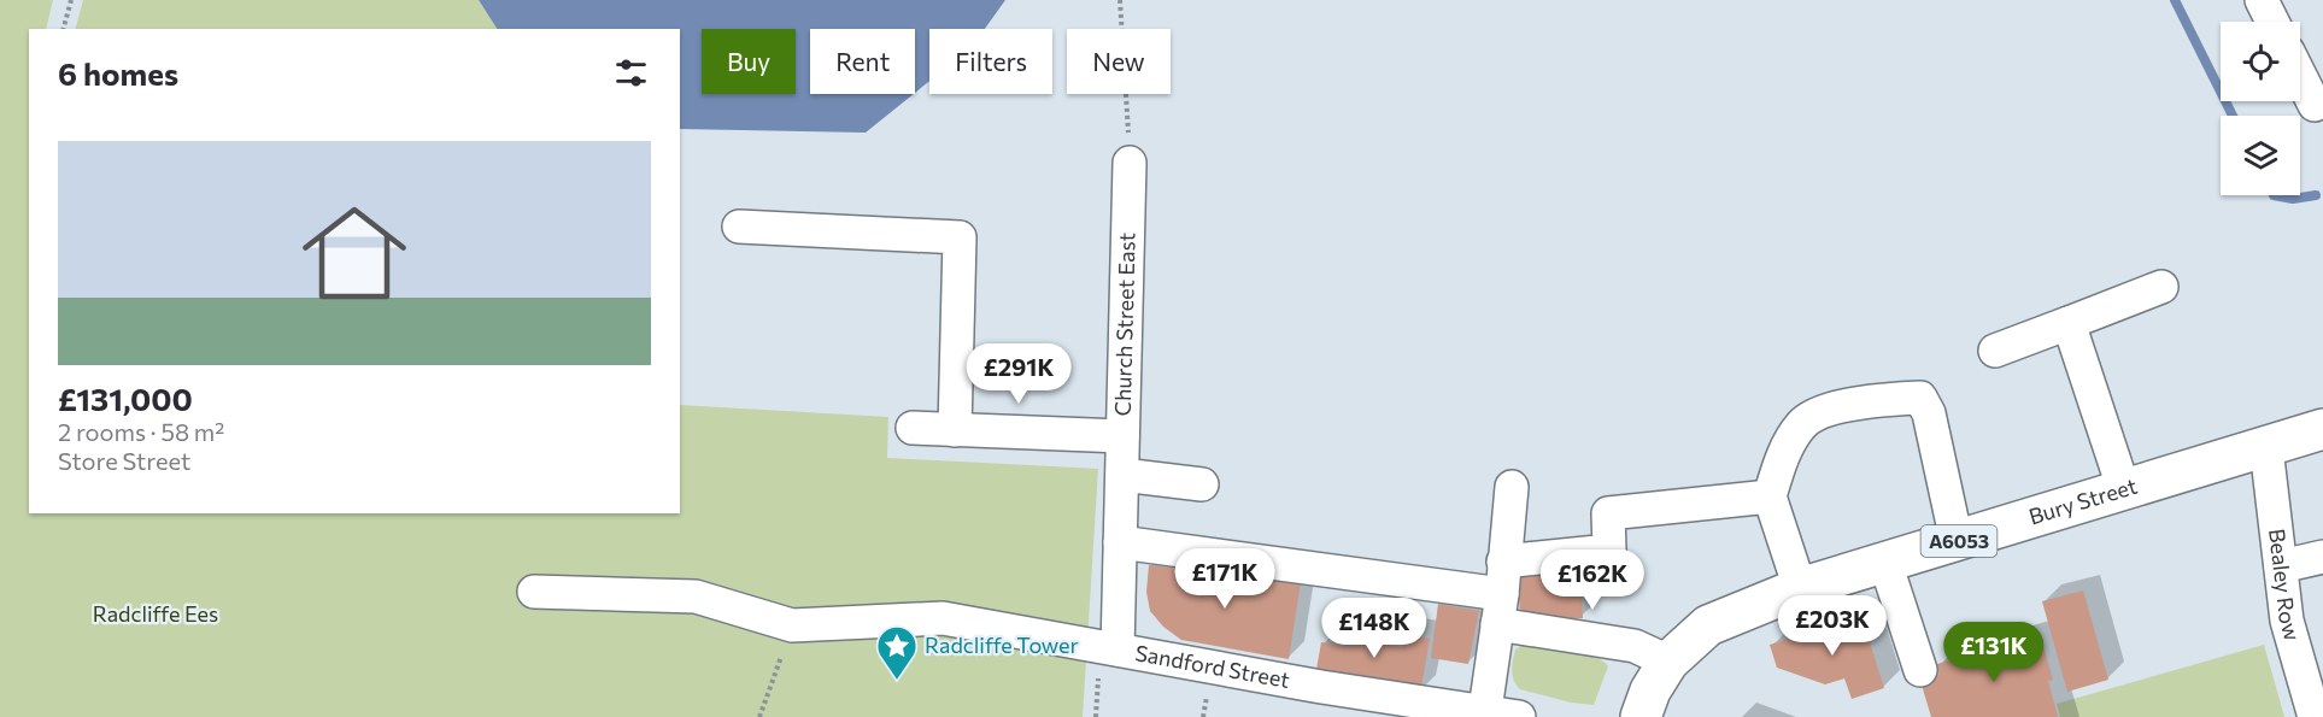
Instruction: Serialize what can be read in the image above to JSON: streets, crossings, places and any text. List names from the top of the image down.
{
  "streets": {
    "main road": ["Bury Street", "A6053"],
    "street": ["Church Street East", "Bealey Row", "Sandford Street"]
  },
  "crossings": [
    ["Church Street East", "Sandford Street"],
    ["Bury Street", "Bealey Row"]
  ],
  "parks": ["Radcliffe Ees"],
  "places": {
    "place": ["Radcliffe Tower"]
  },
  "page": {
    "chip": [
      "Buy",
      "Rent",
      "Filters",
      "New"
    ],
    "heading": "6 homes",
    "list": [
      {
        "name": "£131,000",
        "note": "2 rooms · 58 m² · Store Street"
      }
    ],
    "price": [
      "£291K",
      "£171K",
      "£162K",
      "£203K",
      "£148K",
      "£131K"
    ]
  }
}
